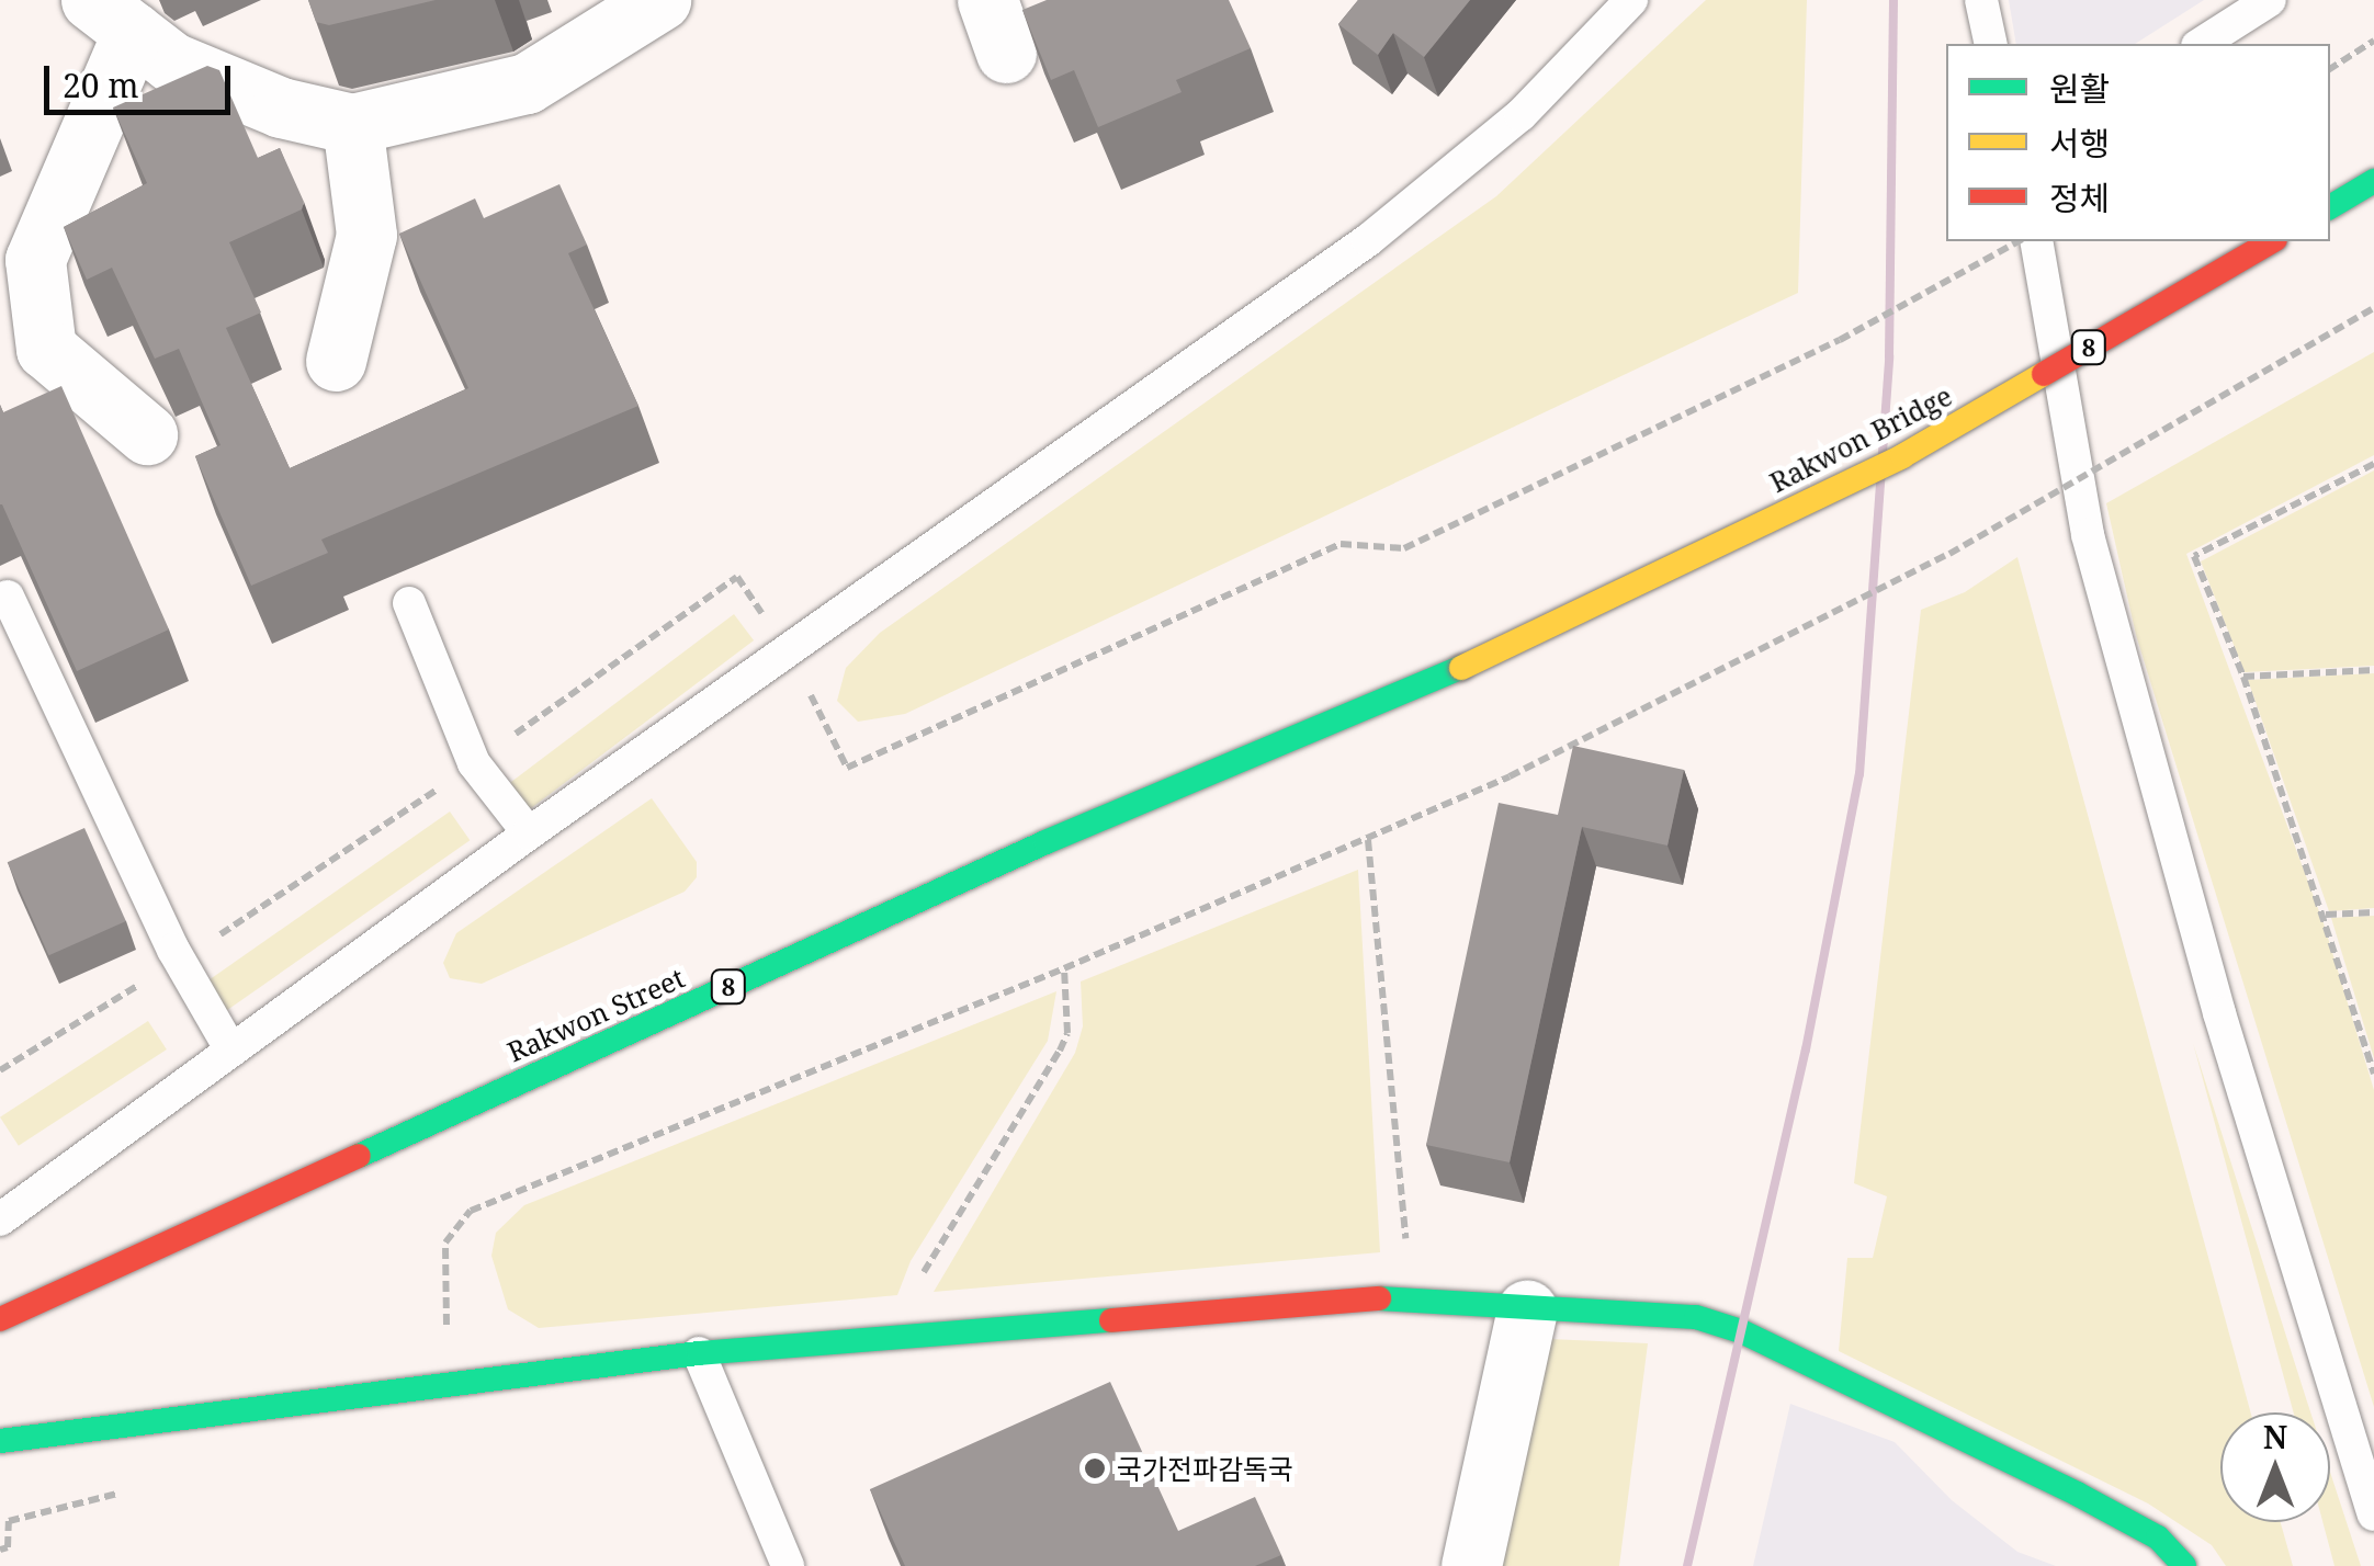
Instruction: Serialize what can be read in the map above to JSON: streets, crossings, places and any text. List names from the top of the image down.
{
  "streets": {
    "main road": ["8", "Rakwon Bridge", "Rakwon Street"]
  },
  "crossings": [
    ["Rakwon Bridge", "Rakwon Street"]
  ],
  "places": ["국가전파감독국"],
  "legend": ["원활", "서행", "정체"],
  "scale_bar": "20 m",
  "north": "top"
}
